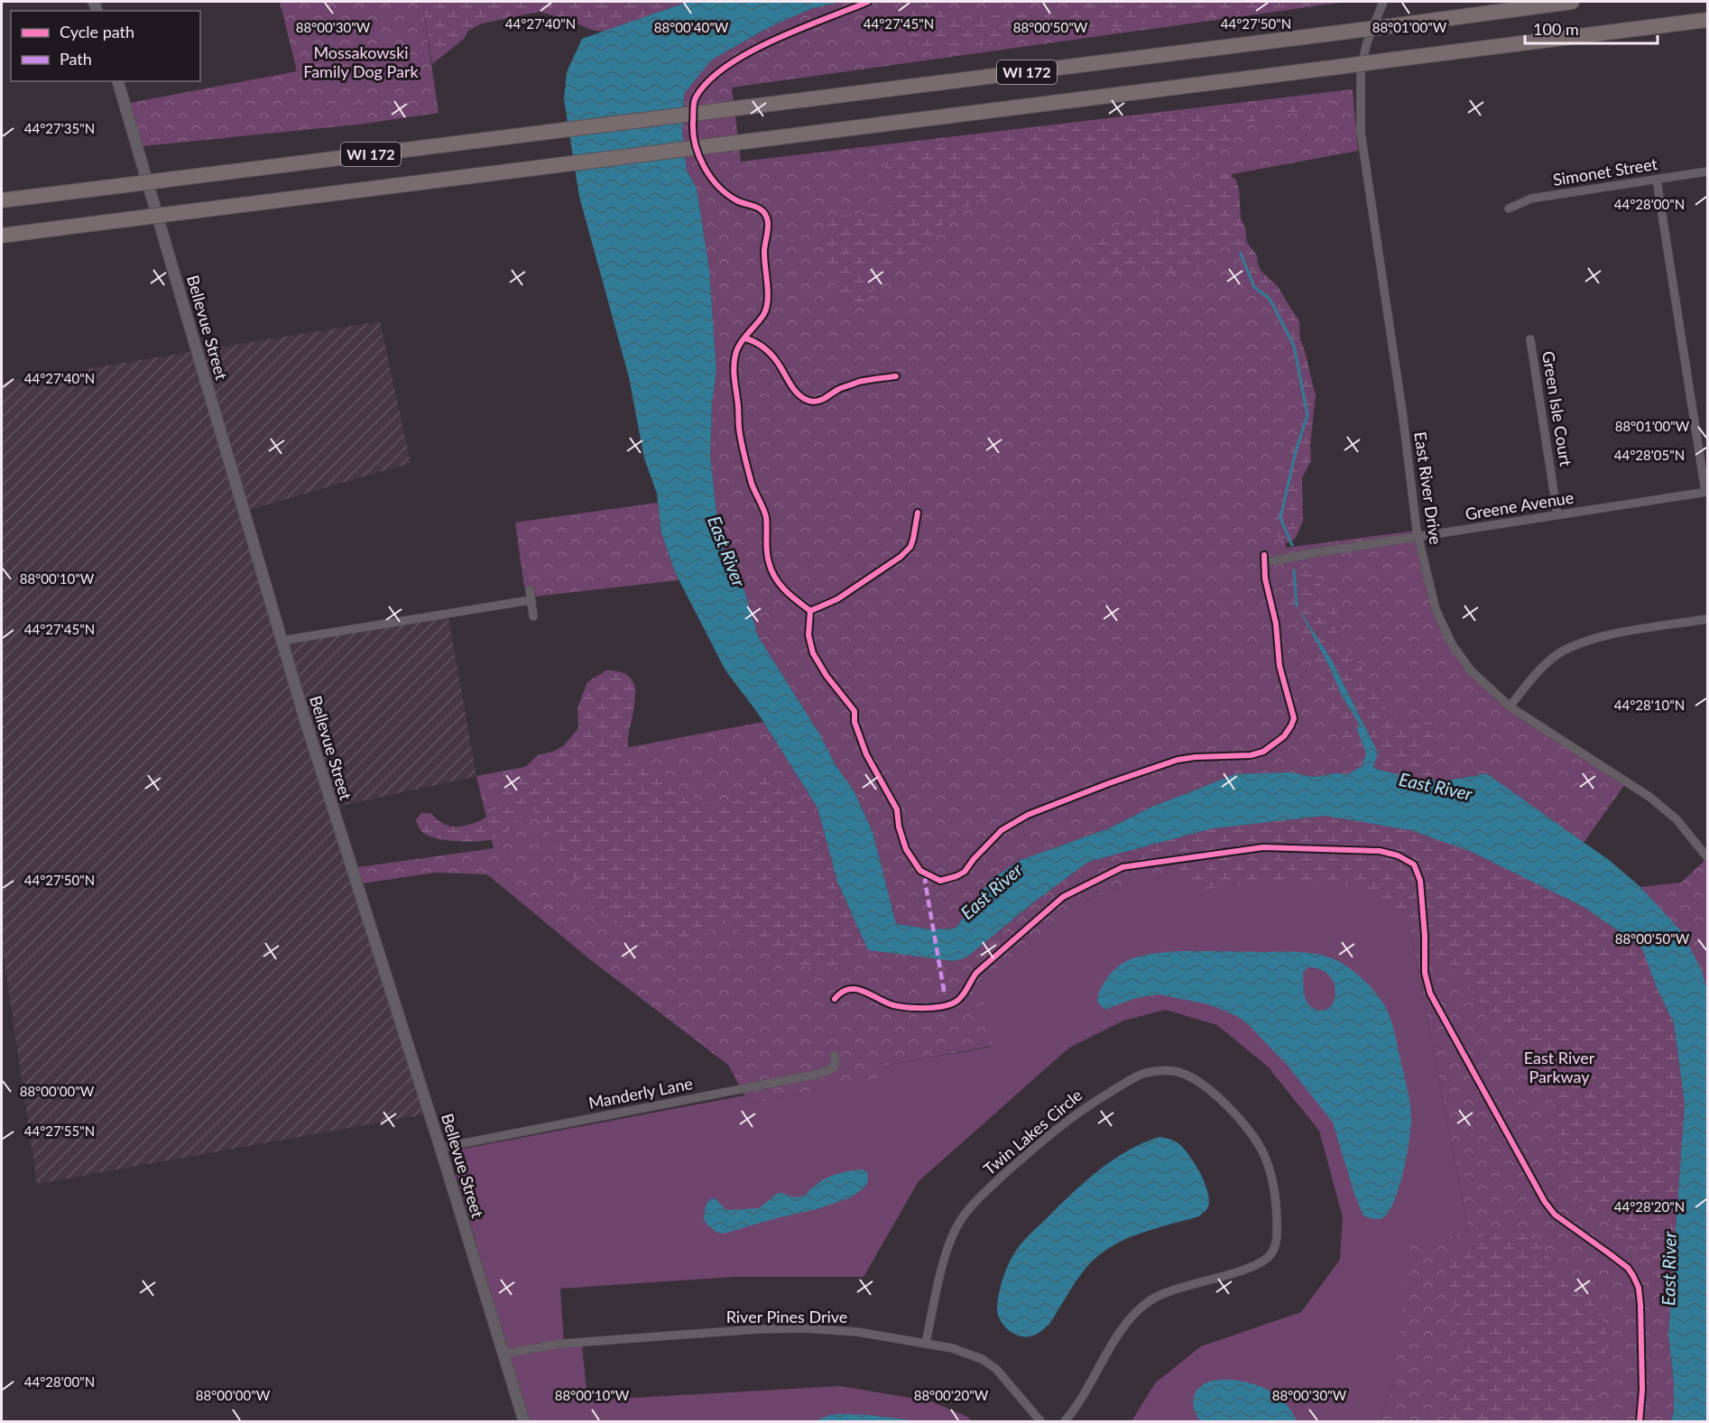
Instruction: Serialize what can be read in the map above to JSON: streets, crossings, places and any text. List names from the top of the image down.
{
  "streets": {
    "highway": ["WI 172"],
    "street": [
      "Simonet Street",
      "Bellevue Street",
      "Green Isle Court",
      "East River Drive",
      "Greene Avenue",
      "Manderly Lane",
      "Twin Lakes Circle",
      "River Pines Drive"
    ]
  },
  "crossings": [
    ["Bellevue Street", "Manderly Lane"],
    ["Bellevue Street", "River Pines Drive"],
    ["Green Isle Court", "Greene Avenue"],
    ["East River Drive", "Greene Avenue"],
    ["Twin Lakes Circle", "River Pines Drive"]
  ],
  "water": ["East River"],
  "parks": ["Mossakowski Family Dog Park", "East River Parkway"],
  "legend": ["Cycle path", "Path"],
  "scale_bar": "100 m",
  "coordinates": [
    "44°27'40\"N",
    "44°27'45\"N",
    "44°27'50\"N",
    "88°00'30\"W",
    "88°00'40\"W",
    "88°00'50\"W",
    "88°01'00\"W",
    "44°27'35\"N",
    "44°28'00\"N",
    "44°28'05\"N",
    "88°00'10\"W",
    "44°28'10\"N",
    "88°00'00\"W",
    "44°27'55\"N",
    "44°28'20\"N",
    "88°00'20\"W"
  ]
}
